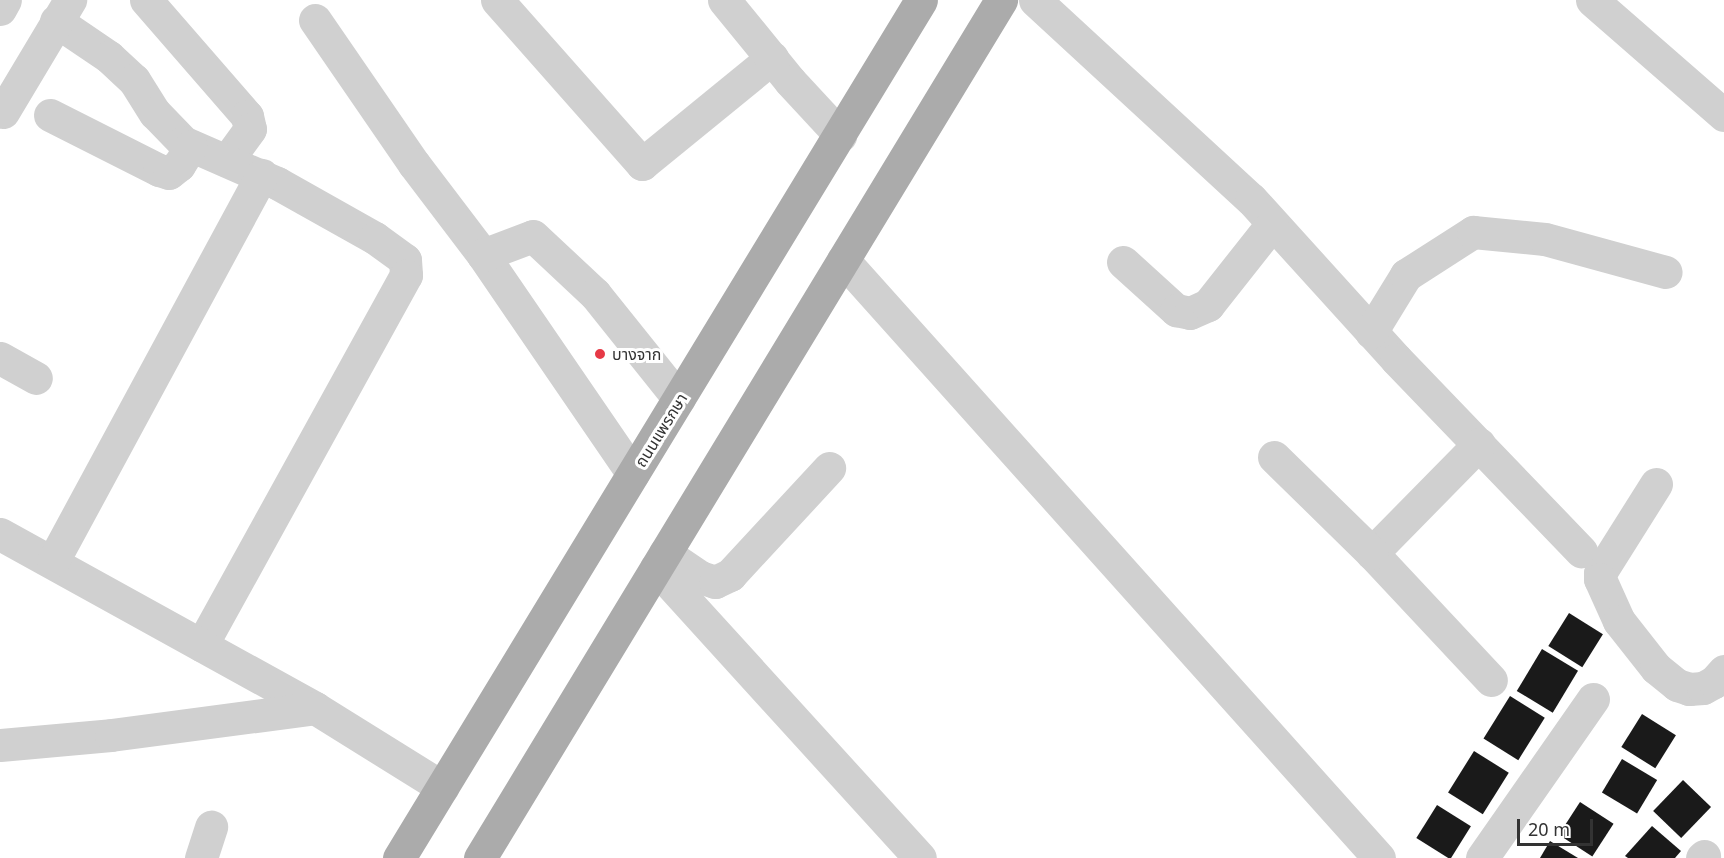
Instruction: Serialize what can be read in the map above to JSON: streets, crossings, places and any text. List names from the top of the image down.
{
  "streets": {
    "main road": ["ถนนแพรกษา"]
  },
  "places": ["บางจาก"],
  "scale_bar": "20 m"
}
